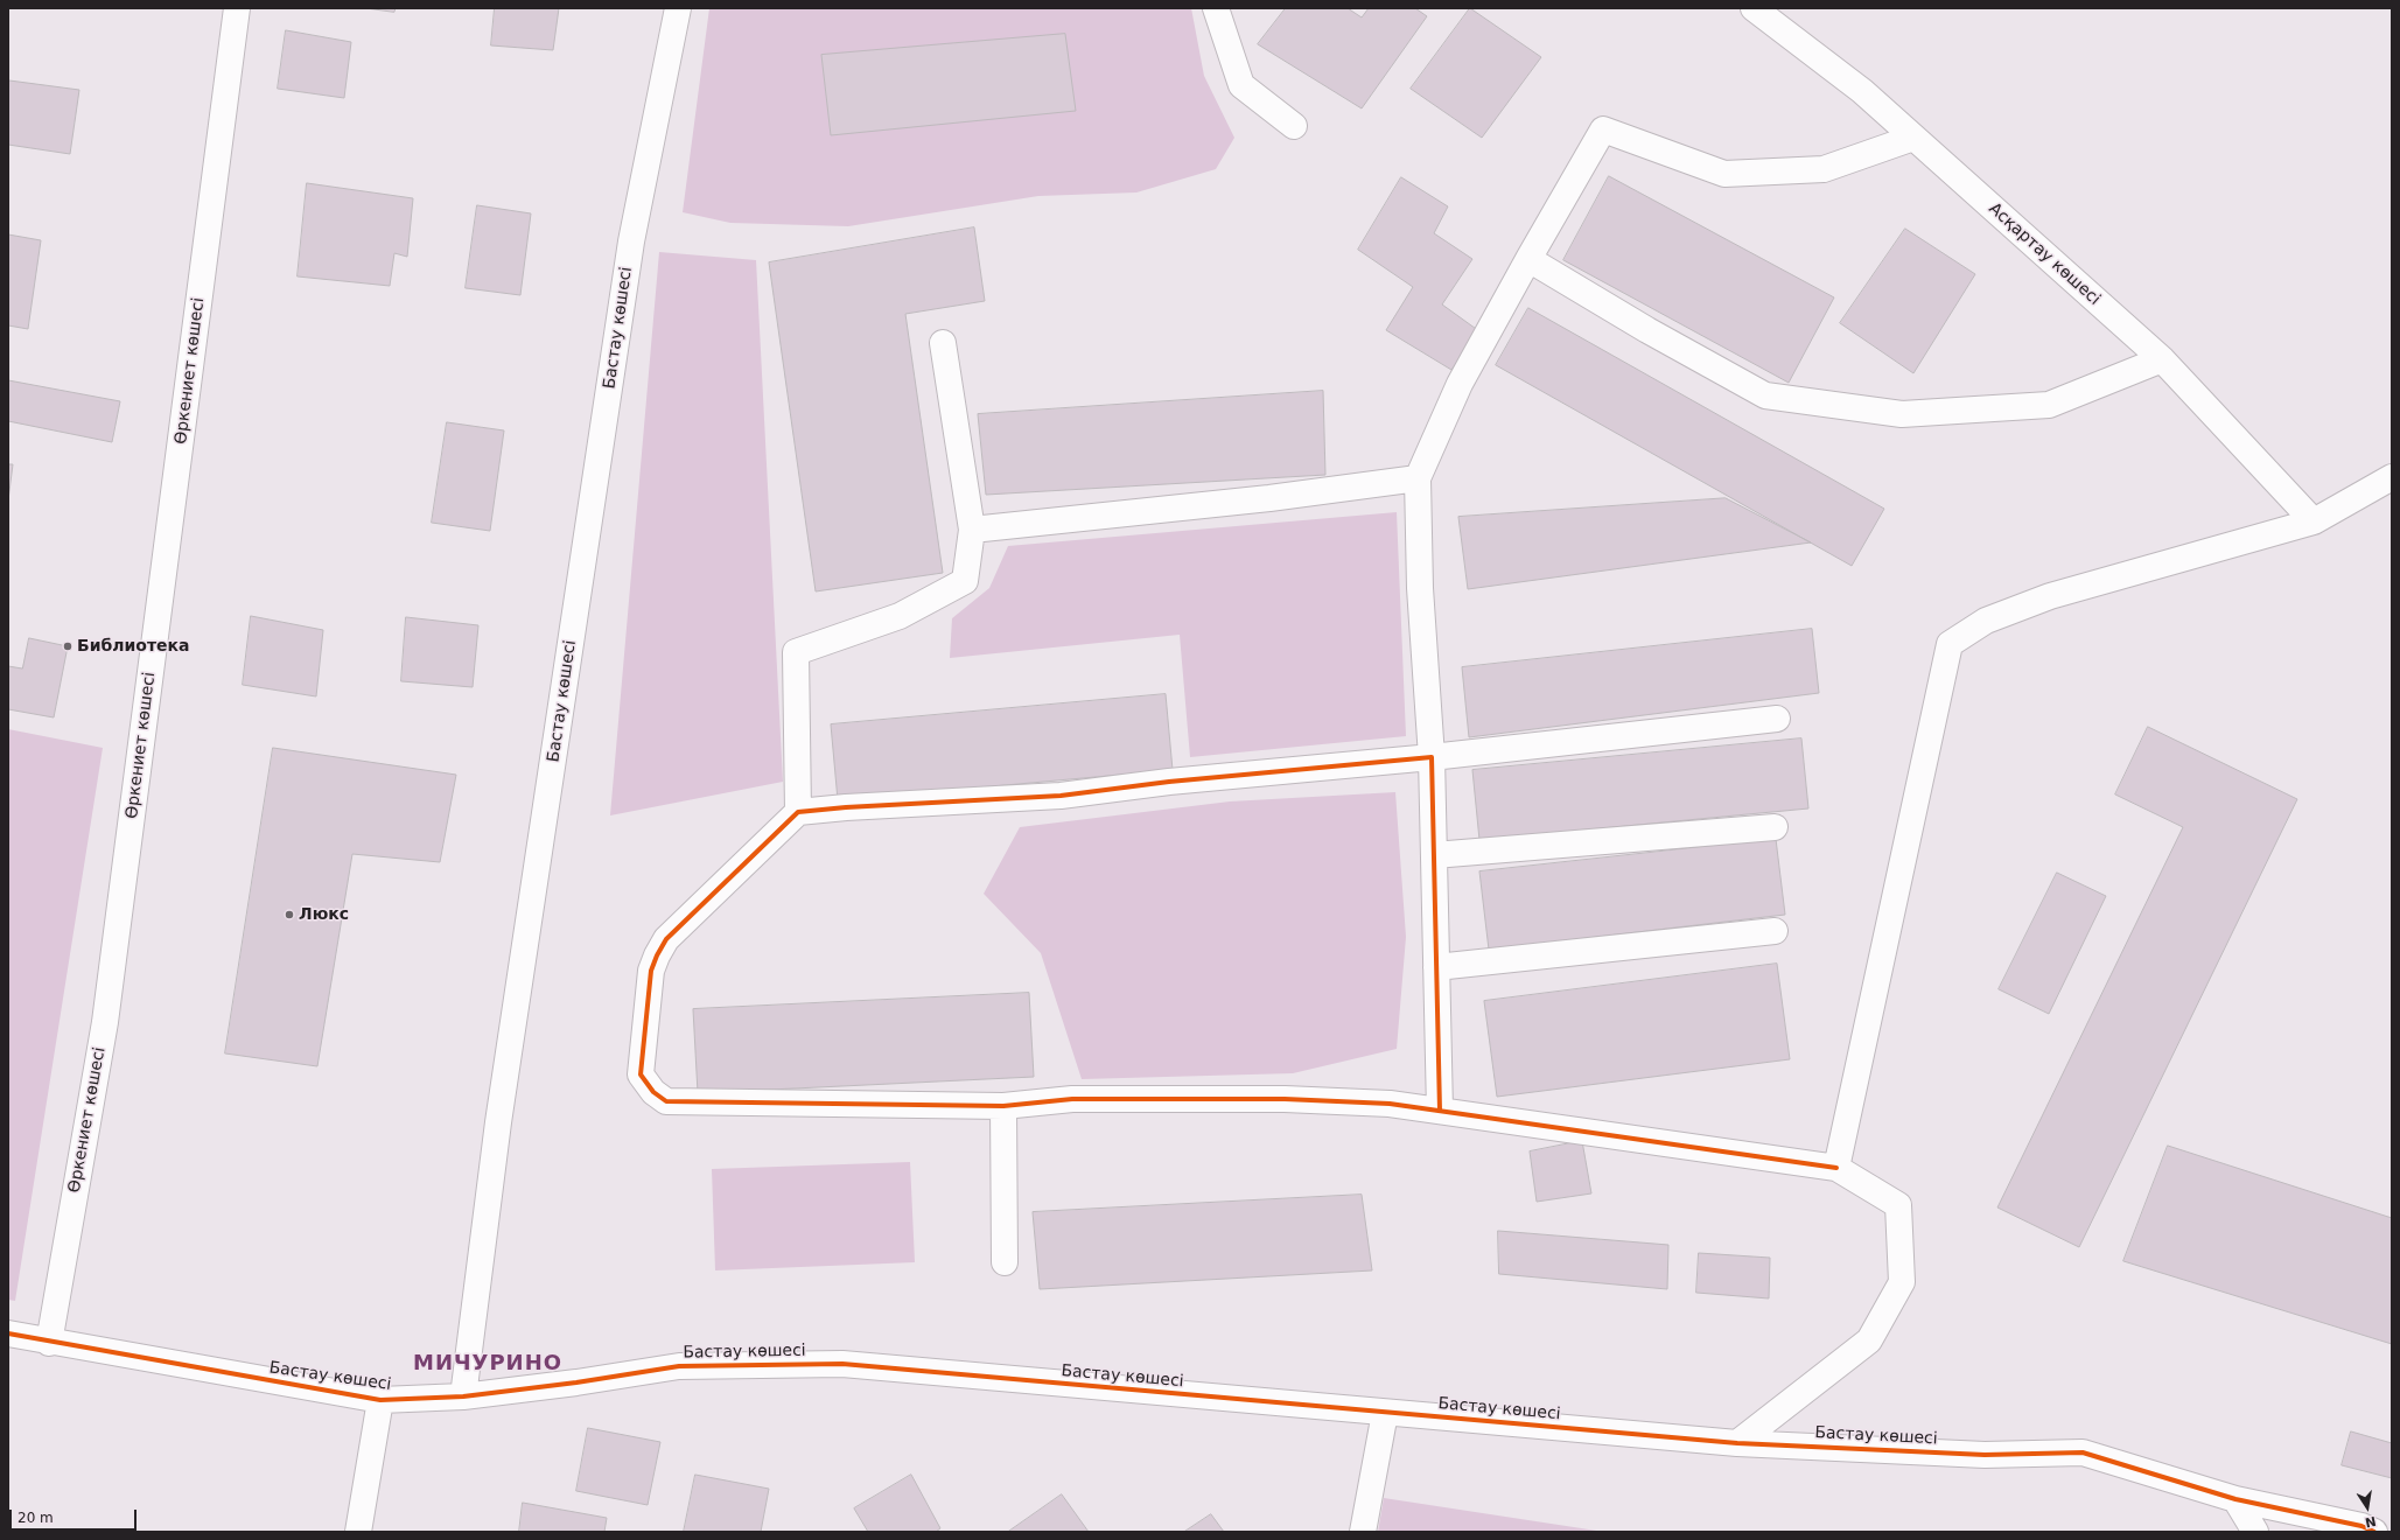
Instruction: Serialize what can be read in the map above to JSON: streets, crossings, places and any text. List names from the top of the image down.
{
  "streets": {
    "street": ["Асқартау көшесі", "Бастау көшесі", "Өркениет көшесі"]
  },
  "crossings": [
    ["Бастау көшесі", "Өркениет көшесі"]
  ],
  "districts": ["МИЧУРИНО"],
  "places": ["Библиотека", "Люкс"],
  "scale_bar": "20 m",
  "north": "bottom"
}
